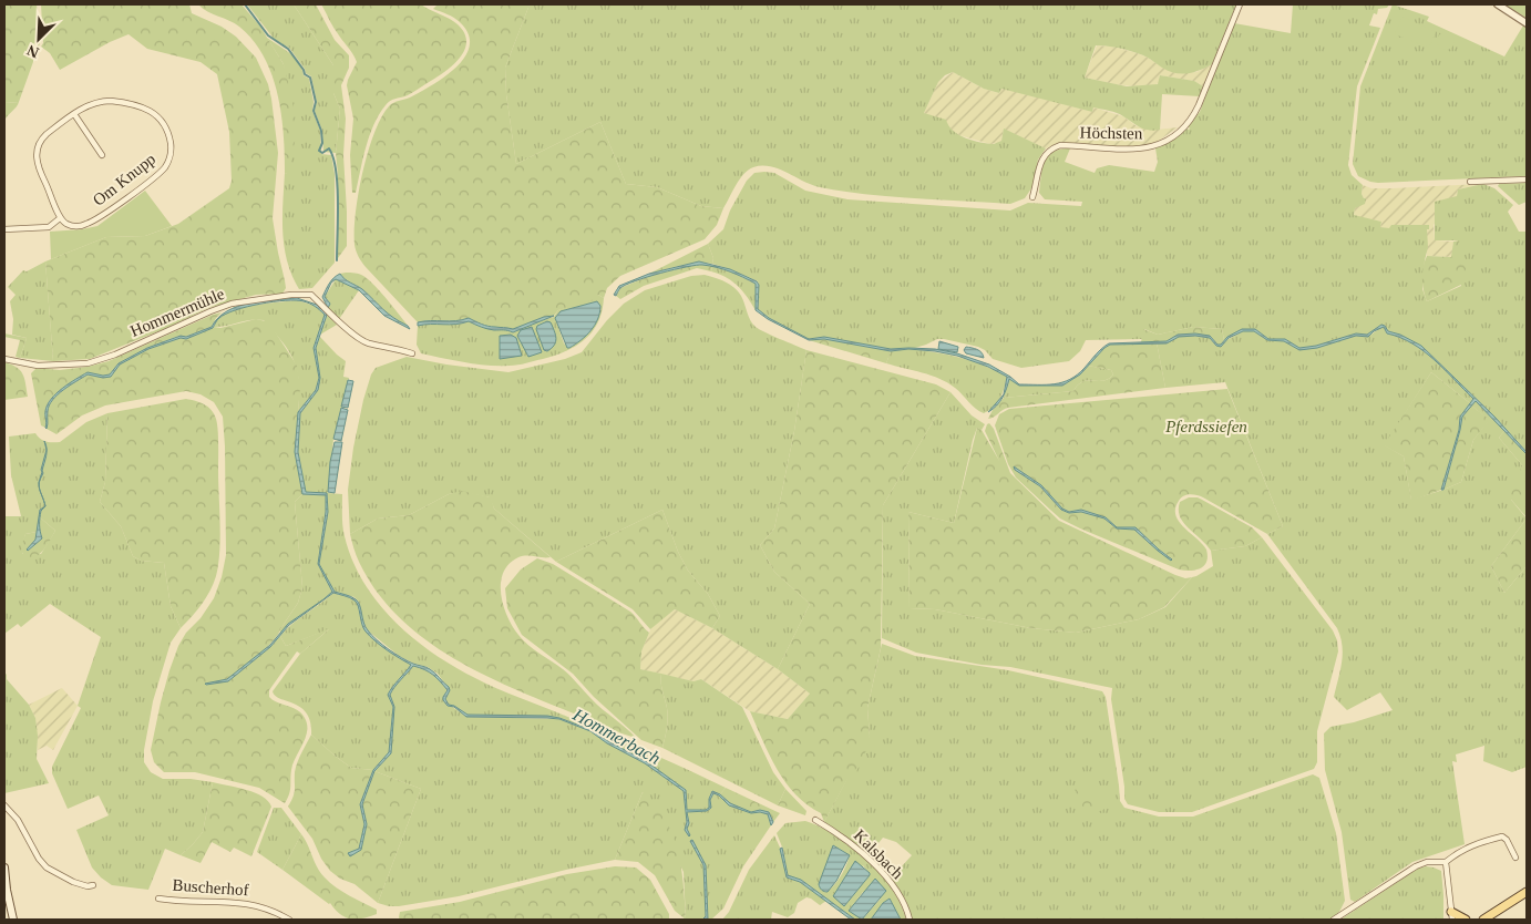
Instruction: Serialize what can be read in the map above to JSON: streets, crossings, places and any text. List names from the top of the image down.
{
  "streets": {
    "street": [
      "Höchsten",
      "Om Knupp",
      "Hommermühle",
      "Kalsbach",
      "Buscherhof"
    ]
  },
  "water": ["Hommerbach"],
  "parks": ["Pferdssiefen"],
  "north": "bottom left"
}
